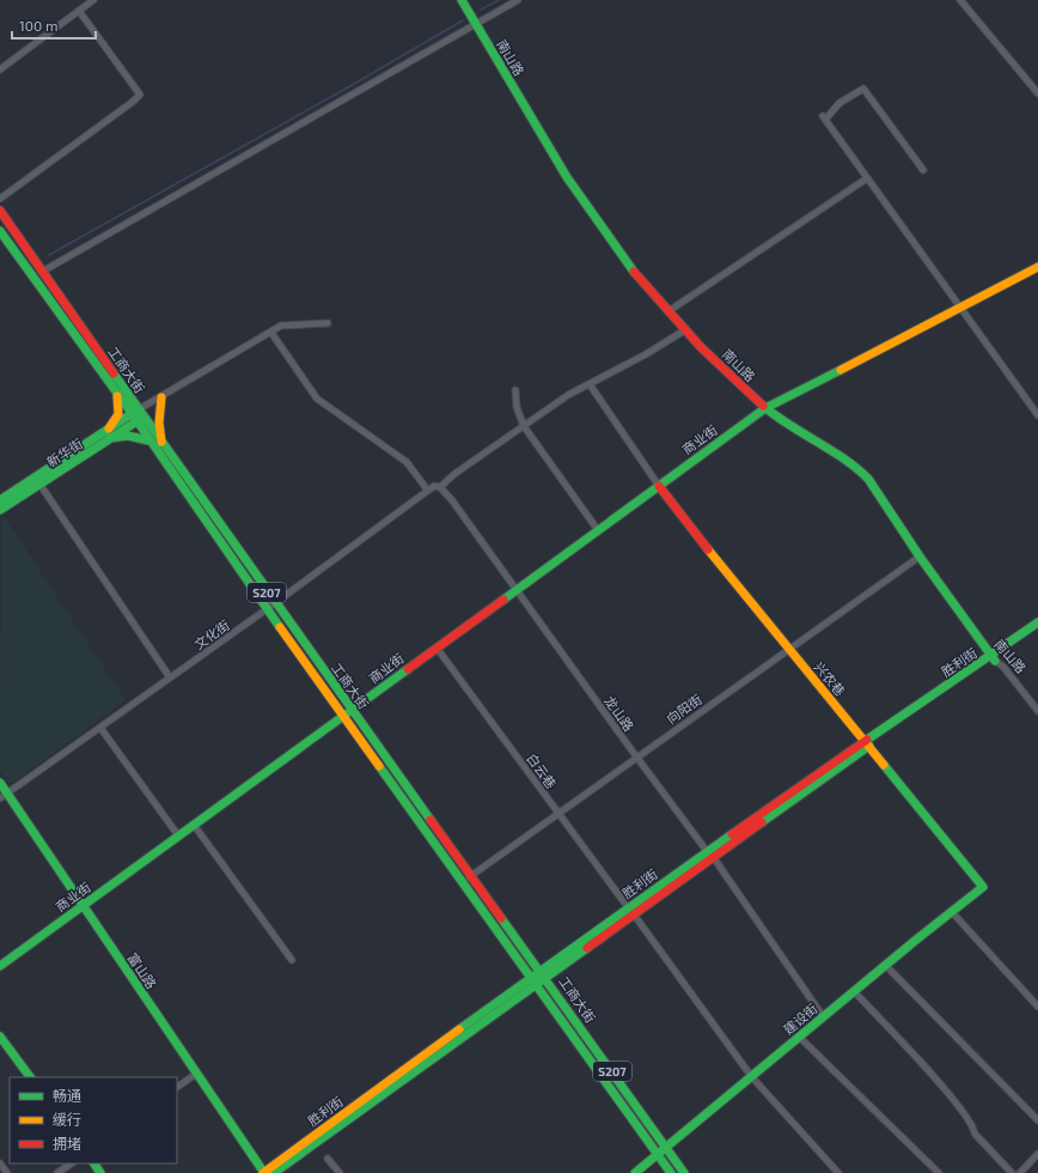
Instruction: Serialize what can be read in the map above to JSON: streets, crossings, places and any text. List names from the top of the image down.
{
  "streets": {
    "main road": [
      "南山路",
      "工商大街",
      "商业街",
      "新华街",
      "S207",
      "胜利街",
      "兴农巷",
      "富山路",
      "建设街"
    ],
    "street": [
      "文化街",
      "向阳街",
      "龙山路",
      "白云巷"
    ]
  },
  "crossings": [
    ["南山路", "商业街"],
    ["南山路", "文化街"],
    ["南山路", "胜利街"],
    ["南山路", "向阳街"],
    ["工商大街", "商业街"],
    ["工商大街", "新华街"],
    ["工商大街", "文化街"],
    ["工商大街", "胜利街"],
    ["工商大街", "向阳街"],
    ["工商大街", "建设街"],
    ["商业街", "兴农巷"],
    ["商业街", "龙山路"],
    ["商业街", "白云巷"],
    ["商业街", "富山路"],
    ["文化街", "龙山路"],
    ["文化街", "富山路"],
    ["胜利街", "兴农巷"],
    ["胜利街", "龙山路"],
    ["胜利街", "白云巷"],
    ["胜利街", "富山路"],
    ["兴农巷", "向阳街"],
    ["兴农巷", "建设街"],
    ["向阳街", "龙山路"],
    ["向阳街", "白云巷"],
    ["白云巷", "建设街"]
  ],
  "legend": ["畅通", "缓行", "拥堵"],
  "scale_bar": "100 m"
}
